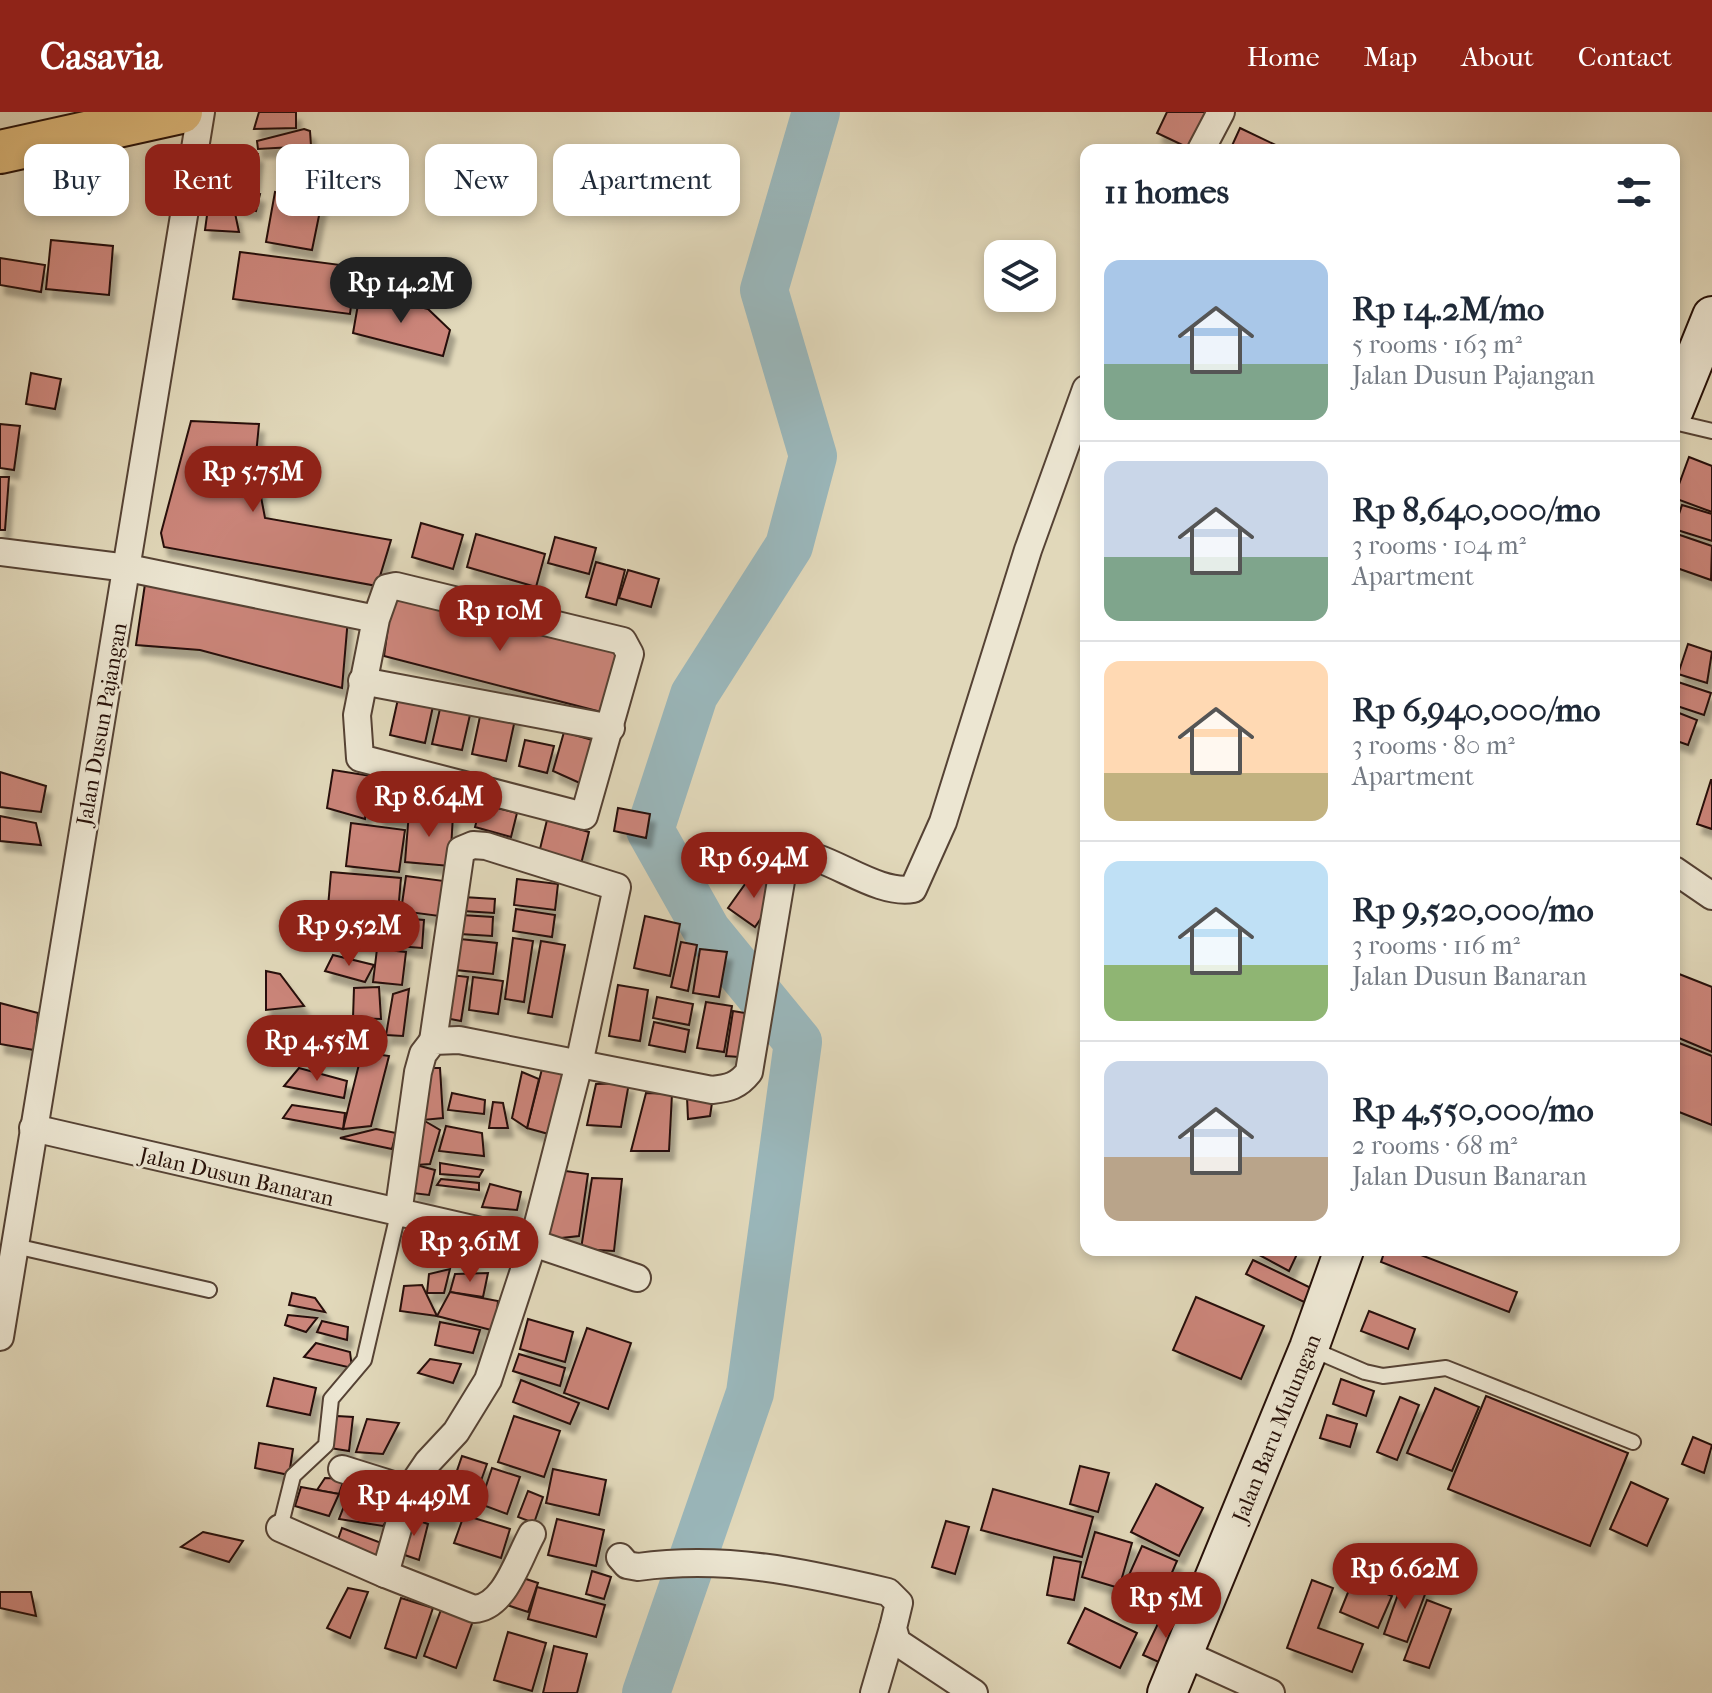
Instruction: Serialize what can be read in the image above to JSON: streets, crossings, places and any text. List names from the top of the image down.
{
  "streets": {
    "main road": ["Jalan Baru Mulungan"],
    "street": ["Jalan Dusun Pajangan", "Jalan Dusun Banaran"]
  },
  "crossings": [
    ["Jalan Dusun Pajangan", "Jalan Dusun Banaran"]
  ],
  "page": {
    "header": "Casavia",
    "nav": [
      "Home",
      "Map",
      "About",
      "Contact"
    ],
    "chip": [
      "Buy",
      "Rent",
      "Filters",
      "New",
      "Apartment"
    ],
    "heading": "11 homes",
    "list": [
      {
        "name": "Rp 14.2M/mo",
        "note": "5 rooms · 163 m² · Jalan Dusun Pajangan"
      },
      {
        "name": "Rp 8,640,000/mo",
        "note": "3 rooms · 104 m² · Apartment"
      },
      {
        "name": "Rp 6,940,000/mo",
        "note": "3 rooms · 80 m² · Apartment"
      },
      {
        "name": "Rp 9,520,000/mo",
        "note": "3 rooms · 116 m² · Jalan Dusun Banaran"
      },
      {
        "name": "Rp 4,550,000/mo",
        "note": "2 rooms · 68 m² · Jalan Dusun Banaran"
      }
    ],
    "price": [
      "Rp 14.2M",
      "Rp 5.75M",
      "Rp 10M",
      "Rp 8.64M",
      "Rp 6.94M",
      "Rp 9.52M",
      "Rp 4.55M",
      "Rp 3.61M",
      "Rp 4.49M",
      "Rp 6.62M",
      "Rp 5M"
    ]
  }
}
